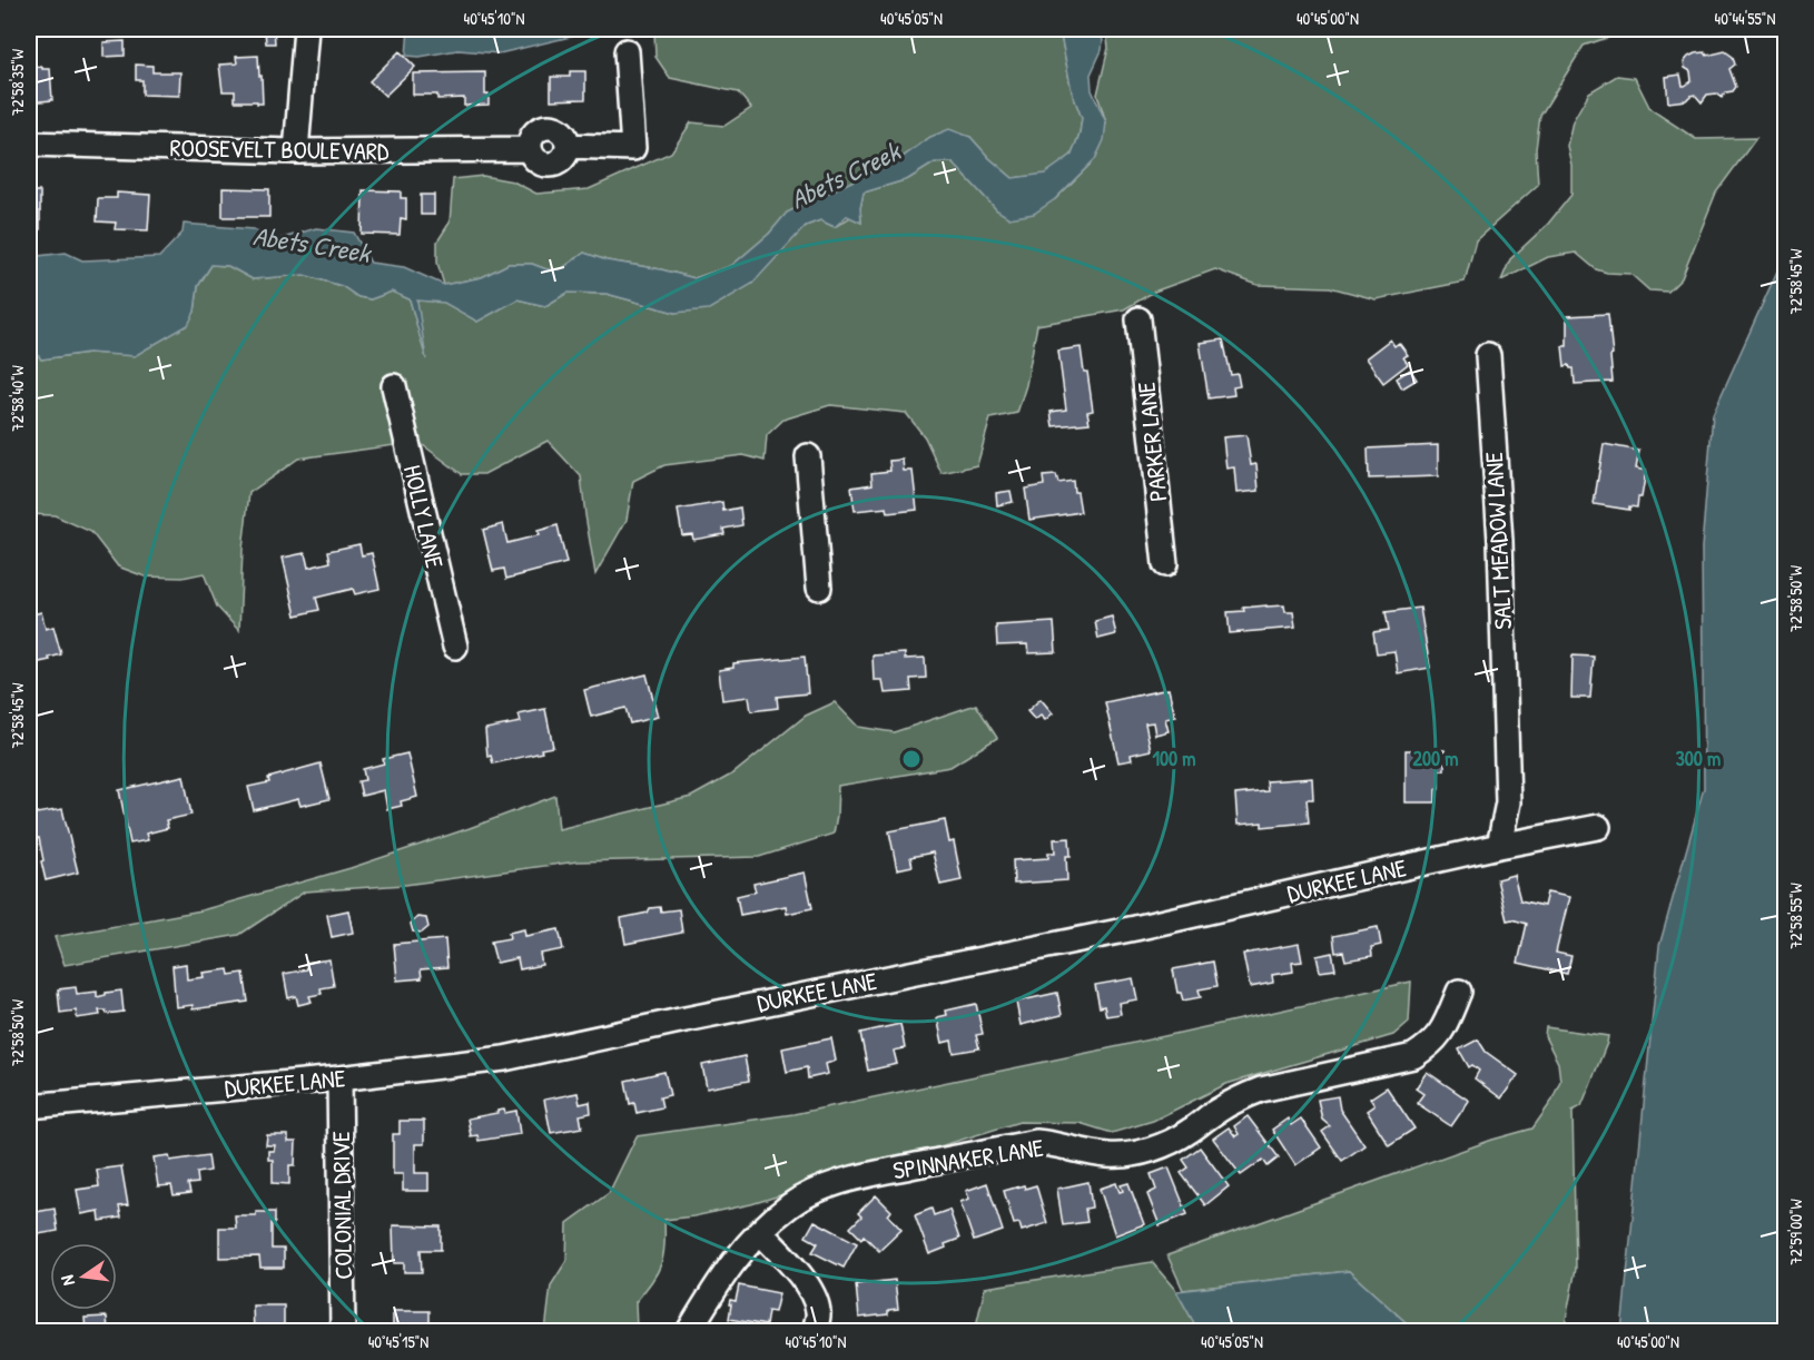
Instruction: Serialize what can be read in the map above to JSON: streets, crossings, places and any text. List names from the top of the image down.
{
  "streets": {
    "street": [
      "ROOSEVELT BOULEVARD",
      "PARKER LANE",
      "HOLLY LANE",
      "SALT MEADOW LANE",
      "DURKEE LANE",
      "SPINNAKER LANE",
      "COLONIAL DRIVE"
    ]
  },
  "crossings": [
    ["SALT MEADOW LANE", "DURKEE LANE"],
    ["DURKEE LANE", "COLONIAL DRIVE"]
  ],
  "water": ["Abets Creek"],
  "north": "left",
  "coordinates": [
    "40°45'10\"N",
    "40°45'05\"N",
    "40°45'00\"N",
    "40°44'55\"N",
    "72°58'35\"W",
    "72°58'45\"W",
    "72°58'40\"W",
    "72°58'50\"W",
    "72°58'55\"W",
    "72°59'00\"W",
    "40°45'15\"N"
  ],
  "rings": ["100 m", "200 m", "300 m"]
}
